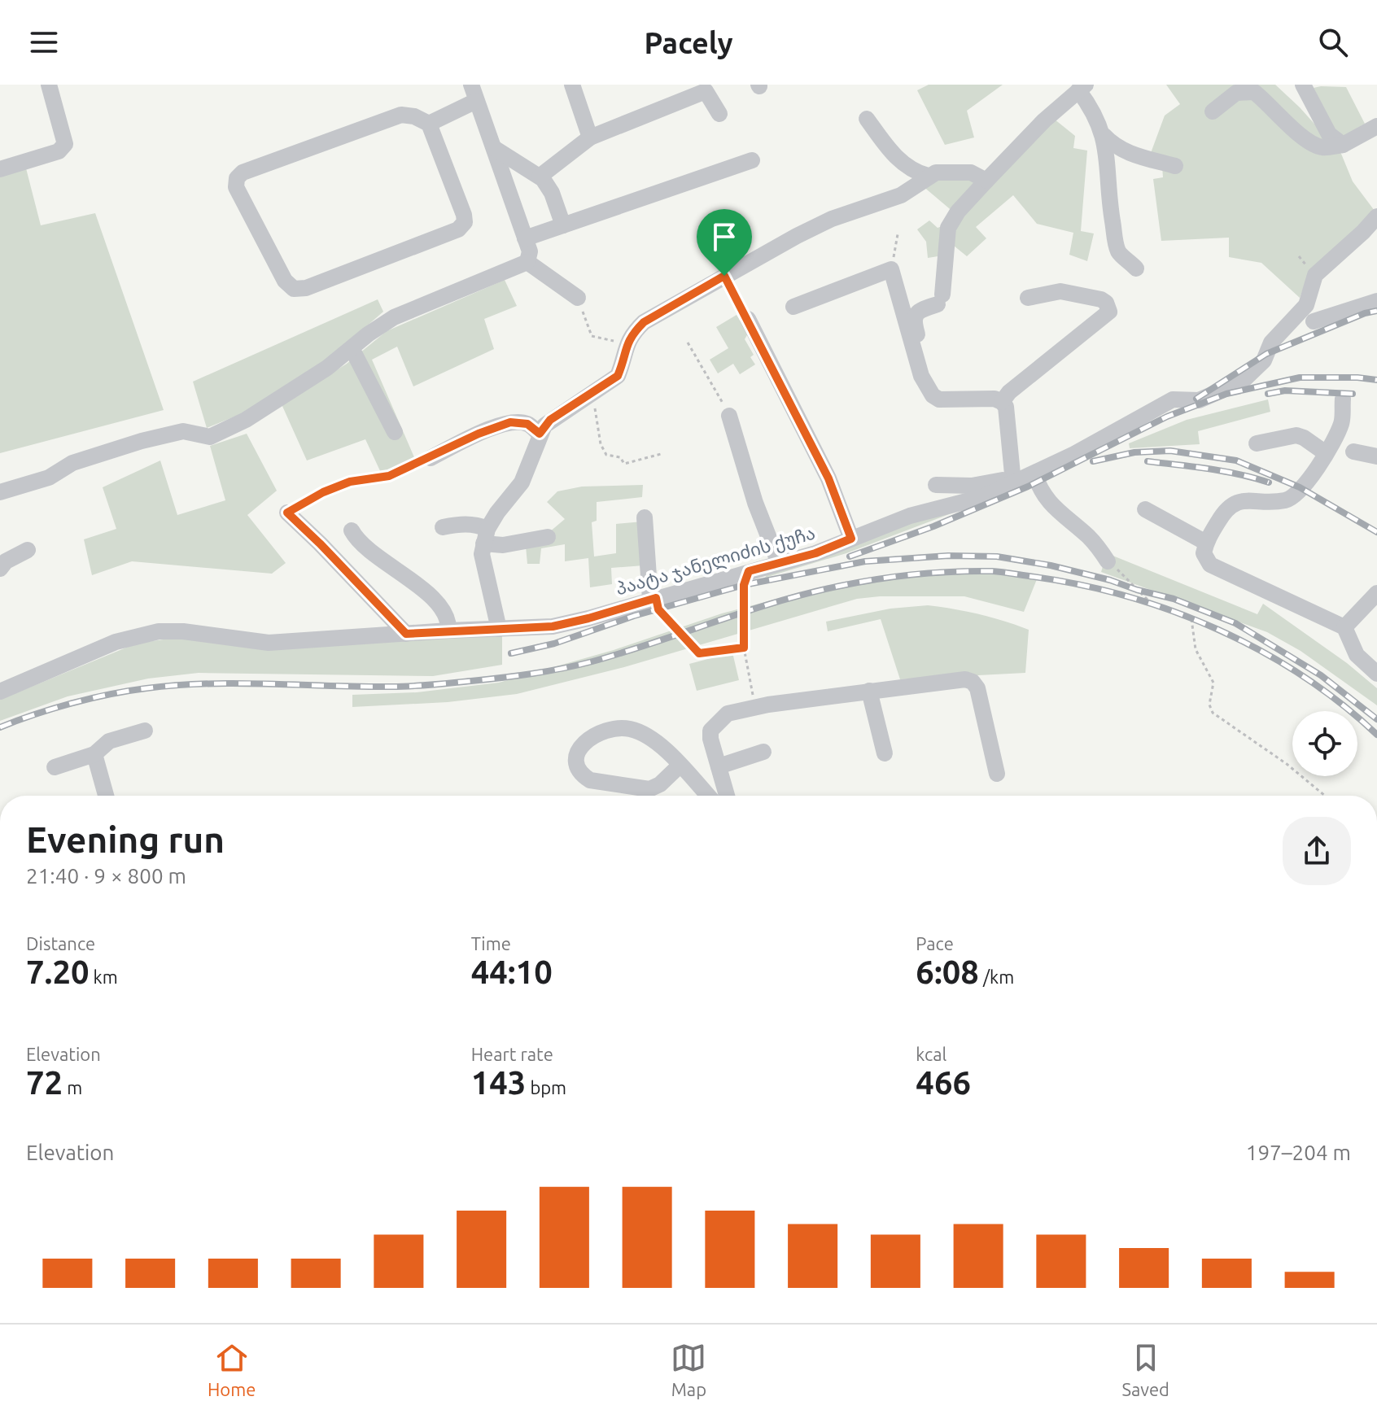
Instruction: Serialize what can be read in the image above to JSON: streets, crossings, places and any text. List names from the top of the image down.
{
  "streets": {
    "street": ["პაატა ჯანელიძის ქუჩა"]
  },
  "page": {
    "header": "Pacely",
    "heading": ["Evening run", "21:40 · 9 × 800 m"],
    "stats": [
      ["Distance", "7.20 km"],
      ["Time", "44:10"],
      ["Pace", "6:08 /km"],
      ["Elevation", "72 m"],
      ["Heart rate", "143 bpm"],
      ["kcal", "466"]
    ],
    "chart": ["Elevation", "197–204 m"],
    "tabs": ["Home", "Map", "Saved"]
  }
}
